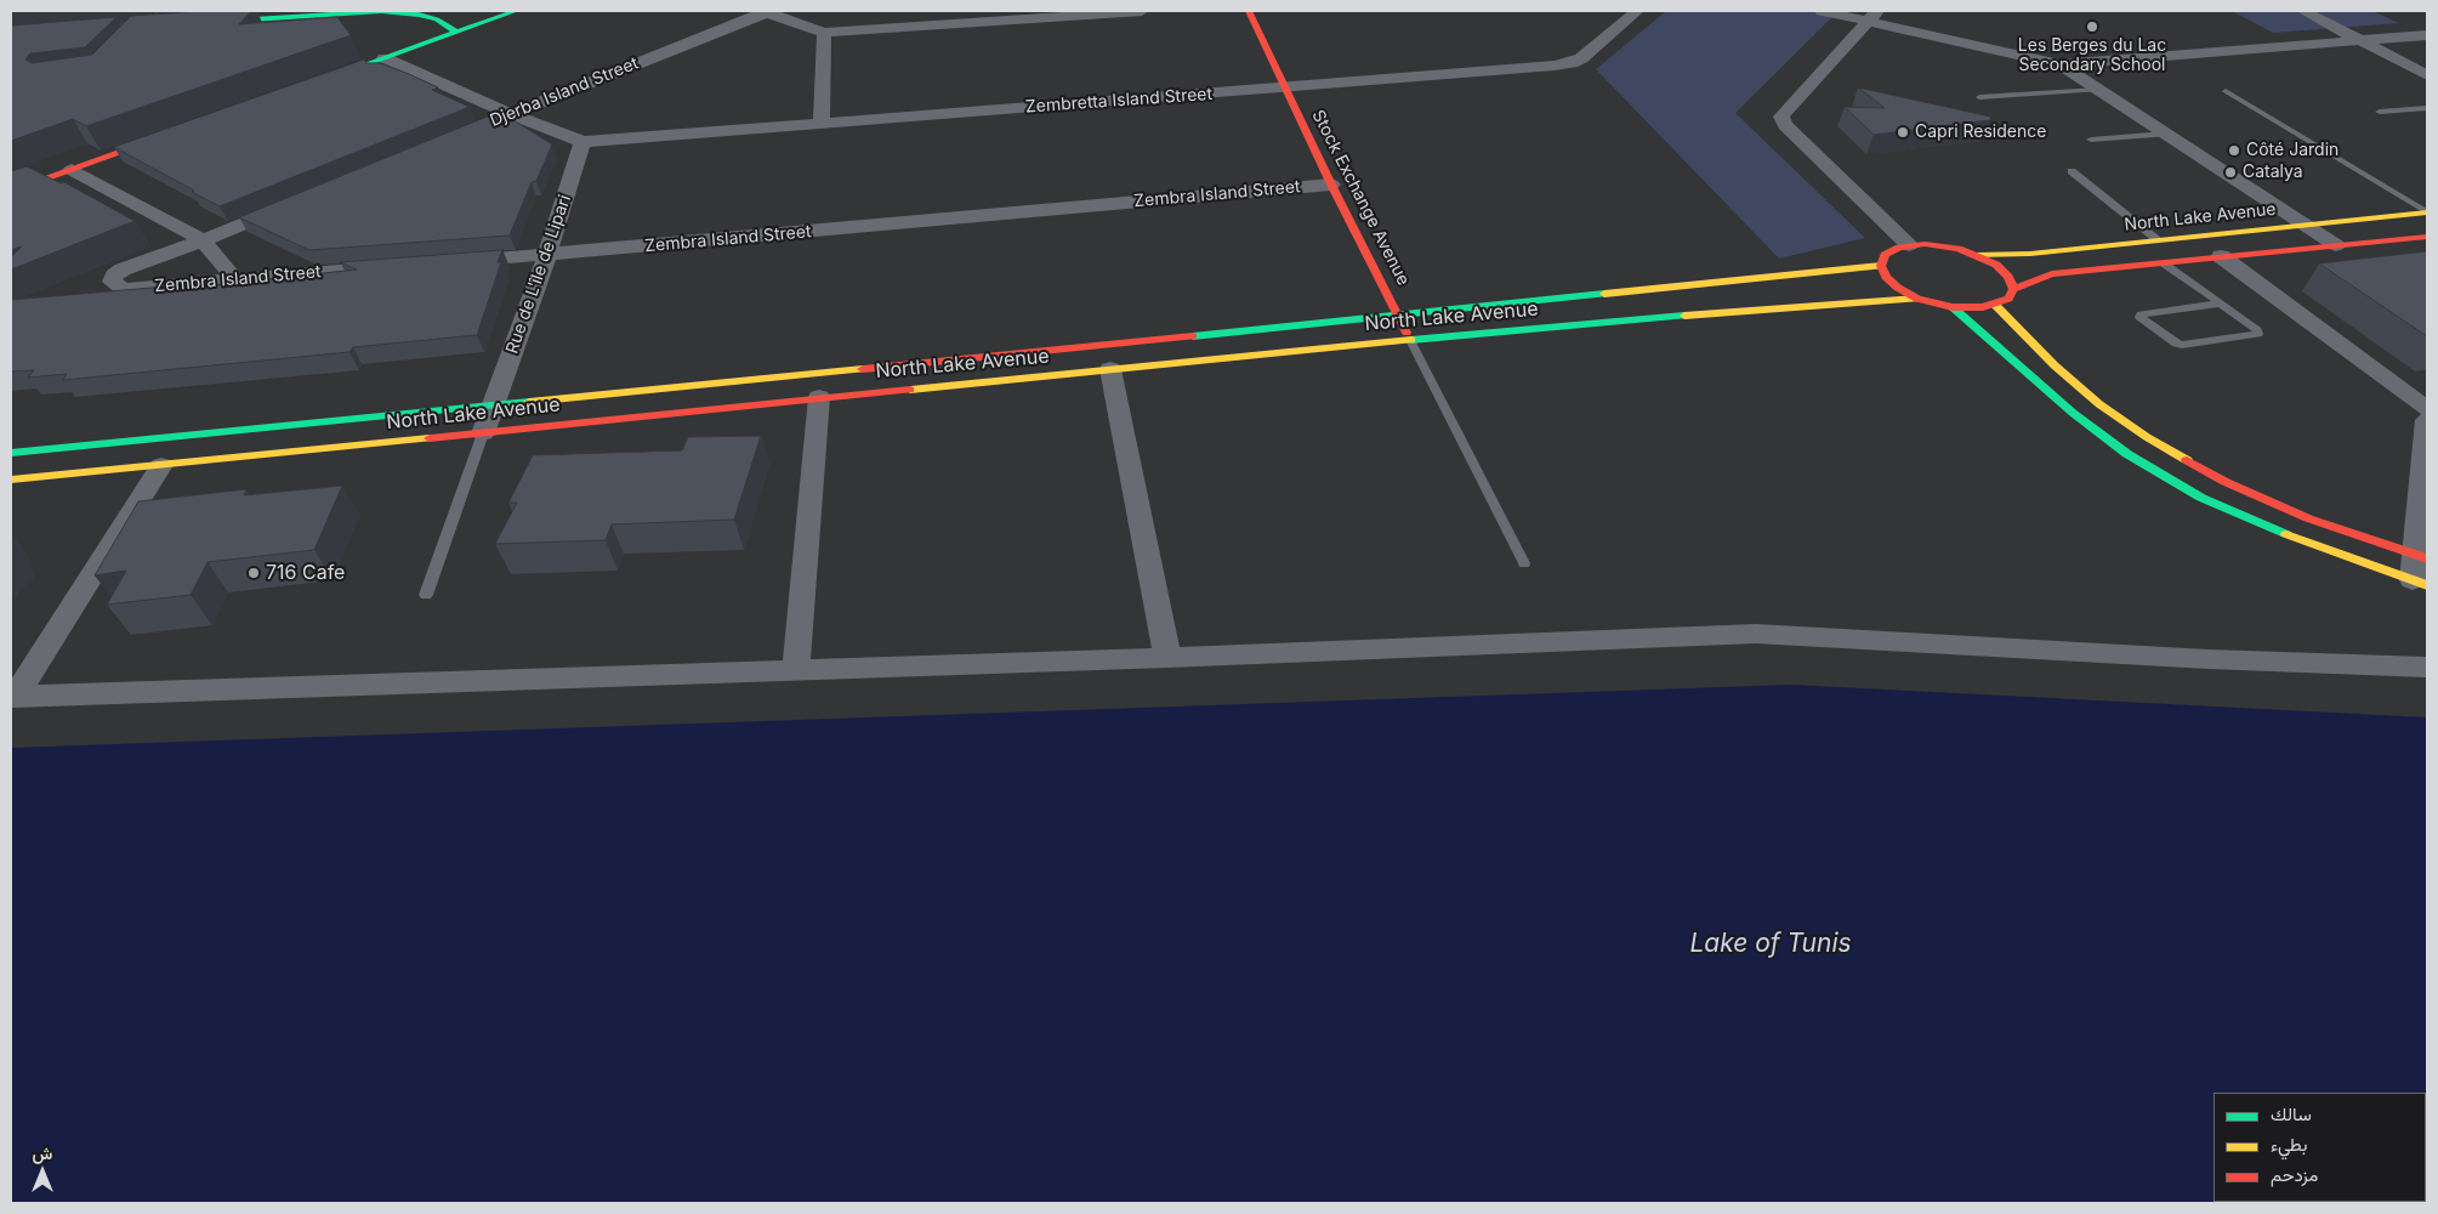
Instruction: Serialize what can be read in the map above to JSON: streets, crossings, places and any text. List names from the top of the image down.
{
  "streets": {
    "main road": ["Stock Exchange Avenue", "North Lake Avenue"],
    "street": [
      "Djerba Island Street",
      "Zembretta Island Street",
      "Zembra Island Street",
      "Rue de L'île de Lipari"
    ]
  },
  "crossings": [
    ["Zembretta Island Street", "Stock Exchange Avenue"],
    ["Zembretta Island Street", "Rue de L'île de Lipari"],
    ["Zembra Island Street", "Stock Exchange Avenue"],
    ["Zembra Island Street", "Rue de L'île de Lipari"],
    ["Stock Exchange Avenue", "North Lake Avenue"],
    ["North Lake Avenue", "Rue de L'île de Lipari"]
  ],
  "water": ["Lake of Tunis"],
  "places": [
    "Les Berges du Lac Secondary School",
    "Capri Residence",
    "Côté Jardin",
    "Catalya",
    "716 Cafe"
  ],
  "legend": ["سالك", "بطيء", "مزدحم"],
  "north": "top"
}
